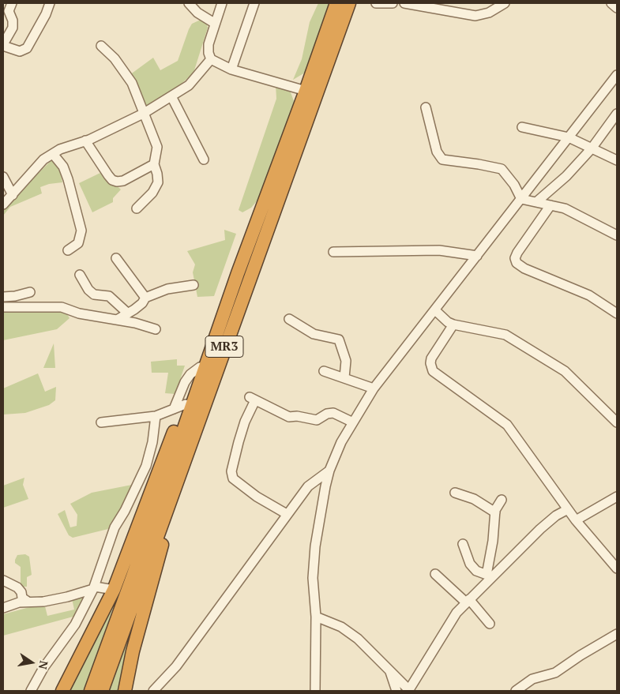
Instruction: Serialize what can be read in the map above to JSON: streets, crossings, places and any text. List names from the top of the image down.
{
  "streets": {
    "highway": ["MR3"]
  },
  "north": "right"
}
